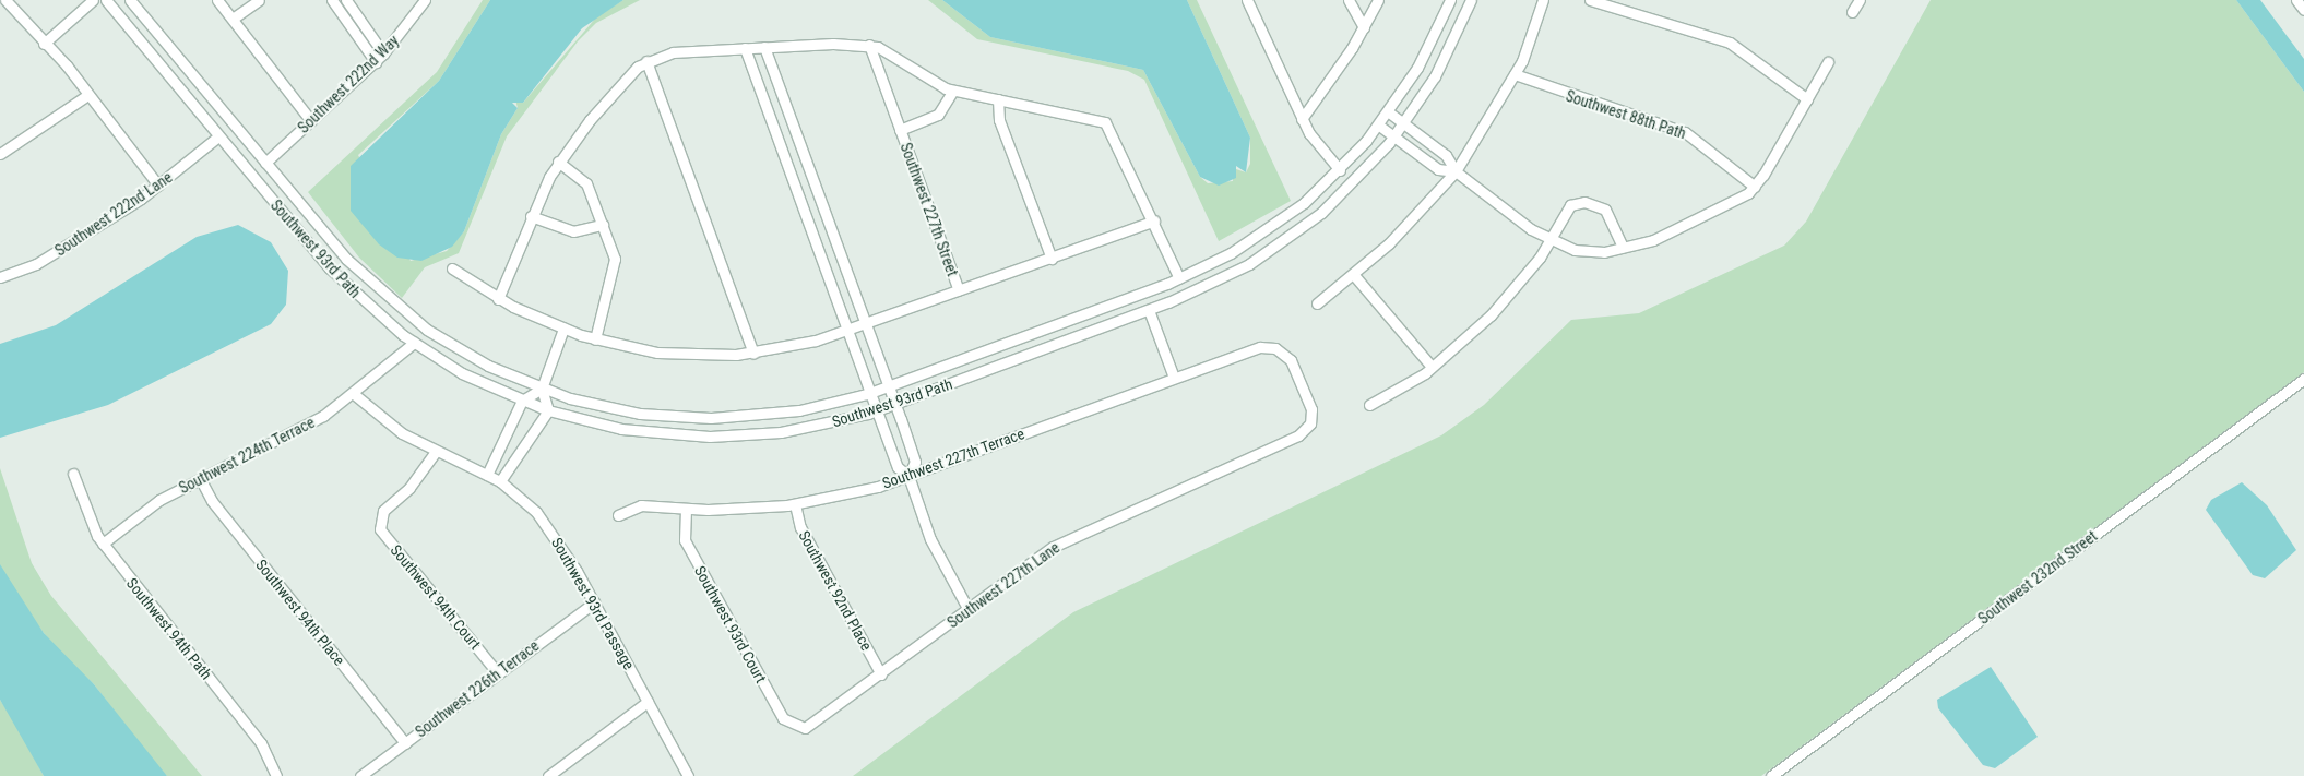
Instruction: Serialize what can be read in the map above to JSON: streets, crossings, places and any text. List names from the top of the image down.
{
  "streets": {
    "street": [
      "Southwest 222nd Way",
      "Southwest 88th Path",
      "Southwest 227th Street",
      "Southwest 222nd Lane",
      "Southwest 93rd Path",
      "Southwest 224th Terrace",
      "Southwest 227th Terrace",
      "Southwest 232nd Street",
      "Southwest 227th Lane",
      "Southwest 92nd Place",
      "Southwest 94th Court",
      "Southwest 93rd Passage",
      "Southwest 94th Place",
      "Southwest 93rd Court",
      "Southwest 94th Path",
      "Southwest 226th Terrace"
    ]
  },
  "crossings": [
    ["Southwest 222nd Way", "Southwest 93rd Path"],
    ["Southwest 222nd Lane", "Southwest 93rd Path"],
    ["Southwest 93rd Path", "Southwest 224th Terrace"],
    ["Southwest 224th Terrace", "Southwest 93rd Passage"],
    ["Southwest 224th Terrace", "Southwest 94th Place"],
    ["Southwest 224th Terrace", "Southwest 94th Path"],
    ["Southwest 227th Terrace", "Southwest 227th Lane"],
    ["Southwest 227th Terrace", "Southwest 92nd Place"],
    ["Southwest 227th Terrace", "Southwest 93rd Court"],
    ["Southwest 227th Lane", "Southwest 92nd Place"],
    ["Southwest 227th Lane", "Southwest 93rd Court"],
    ["Southwest 94th Court", "Southwest 93rd Passage"],
    ["Southwest 94th Court", "Southwest 226th Terrace"],
    ["Southwest 93rd Passage", "Southwest 226th Terrace"],
    ["Southwest 94th Place", "Southwest 226th Terrace"]
  ]
}
